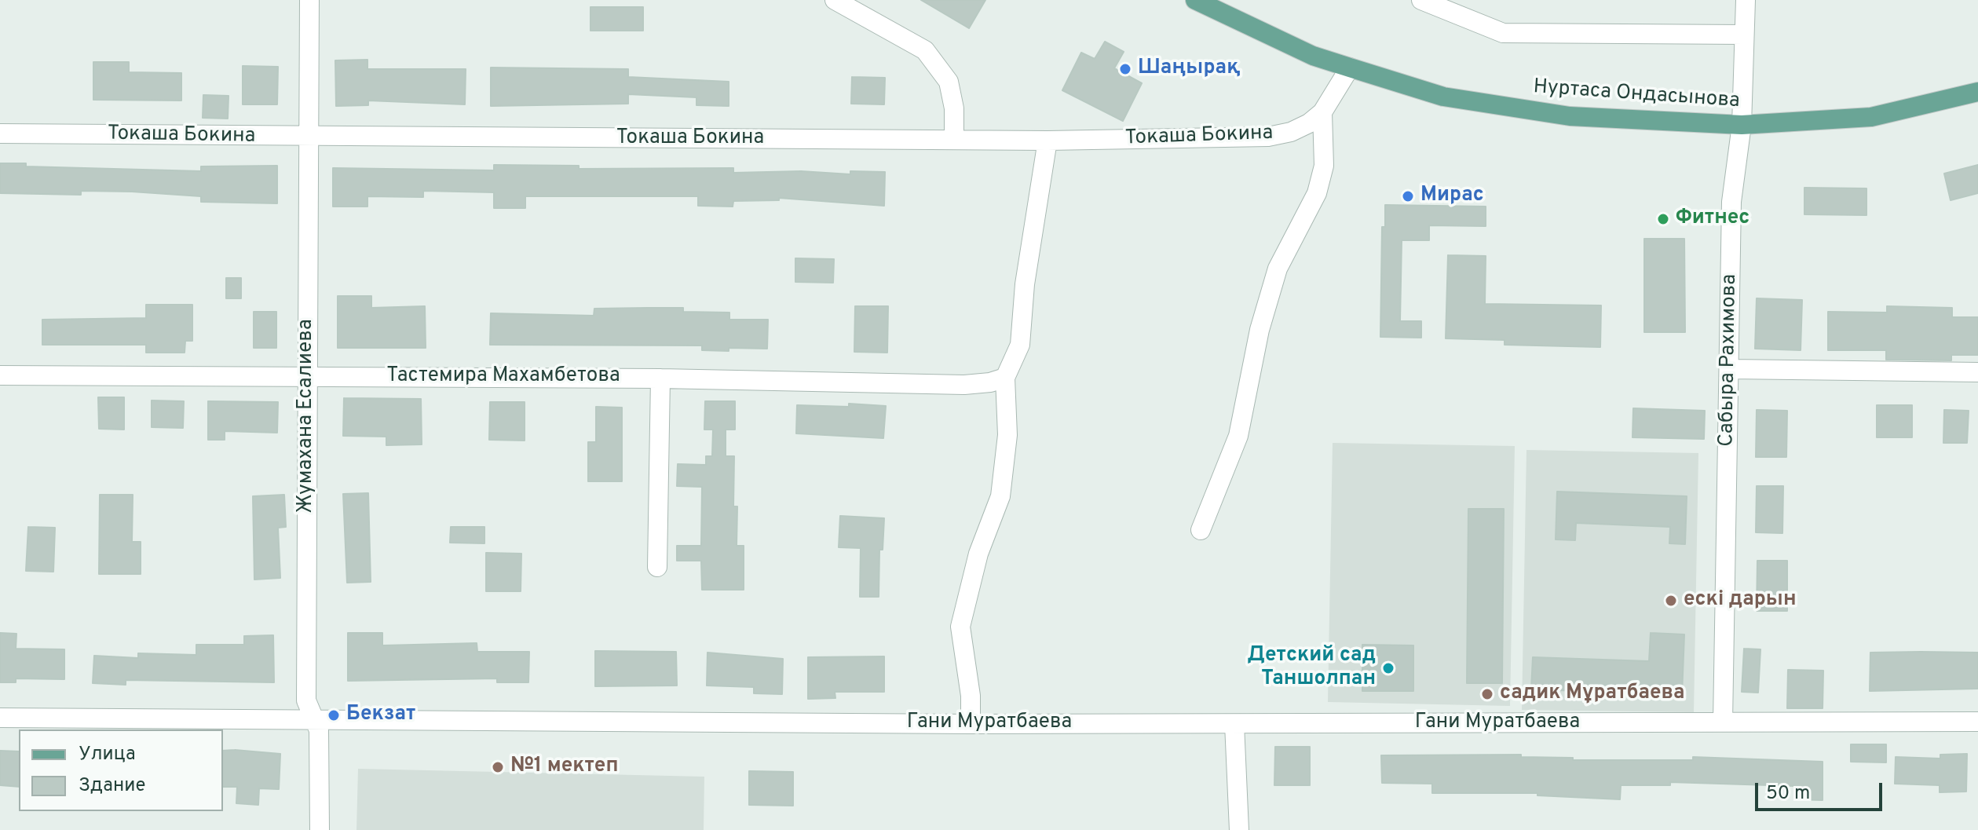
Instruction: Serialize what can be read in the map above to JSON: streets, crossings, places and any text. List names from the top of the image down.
{
  "streets": {
    "main road": ["Нуртаса Ондасынова"],
    "street": [
      "Токаша Бокина",
      "Сабыра Рахимова",
      "Тастемира Махамбетова",
      "Жумахана Есалиева",
      "Гани Муратбаева"
    ]
  },
  "crossings": [
    ["Нуртаса Ондасынова", "Токаша Бокина"],
    ["Нуртаса Ондасынова", "Сабыра Рахимова"],
    ["Токаша Бокина", "Жумахана Есалиева"],
    ["Сабыра Рахимова", "Гани Муратбаева"],
    ["Тастемира Махамбетова", "Жумахана Есалиева"],
    ["Жумахана Есалиева", "Гани Муратбаева"]
  ],
  "places": [
    "Шаңырақ",
    "Мирас",
    "Фитнес",
    "ескі дарын",
    "Детский сад Таншолпан",
    "садик Мұратбаева",
    "Бекзат",
    "№1 мектеп"
  ],
  "legend": ["Улица", "Здание"],
  "scale_bar": "50 m"
}
